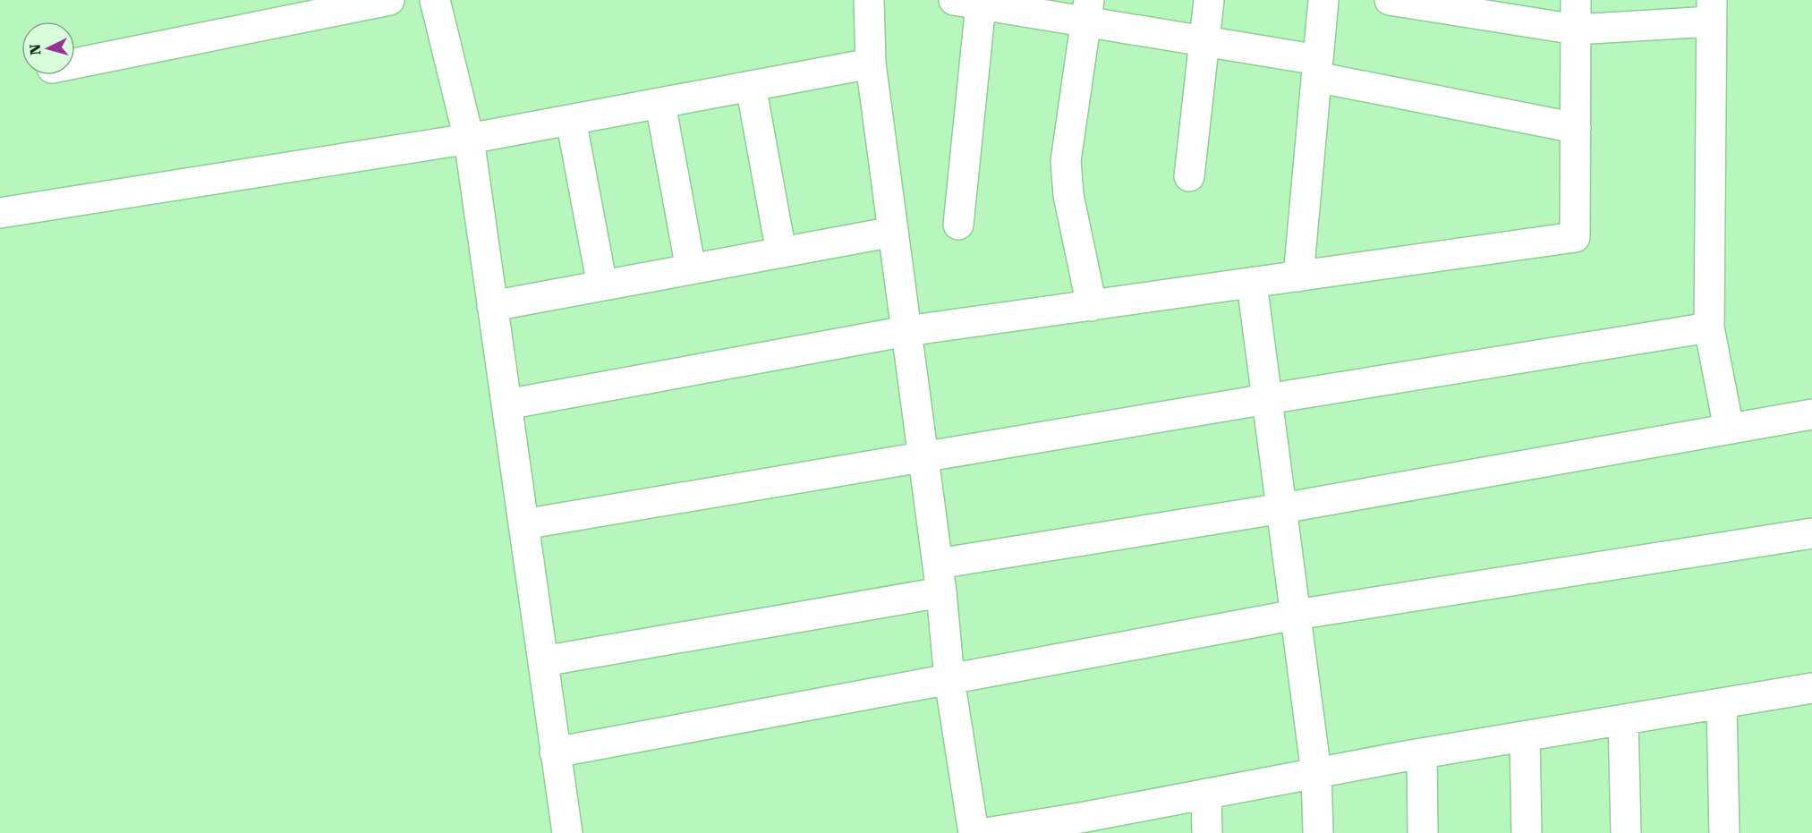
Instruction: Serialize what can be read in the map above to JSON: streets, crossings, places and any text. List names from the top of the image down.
{
  "north": "left"
}
